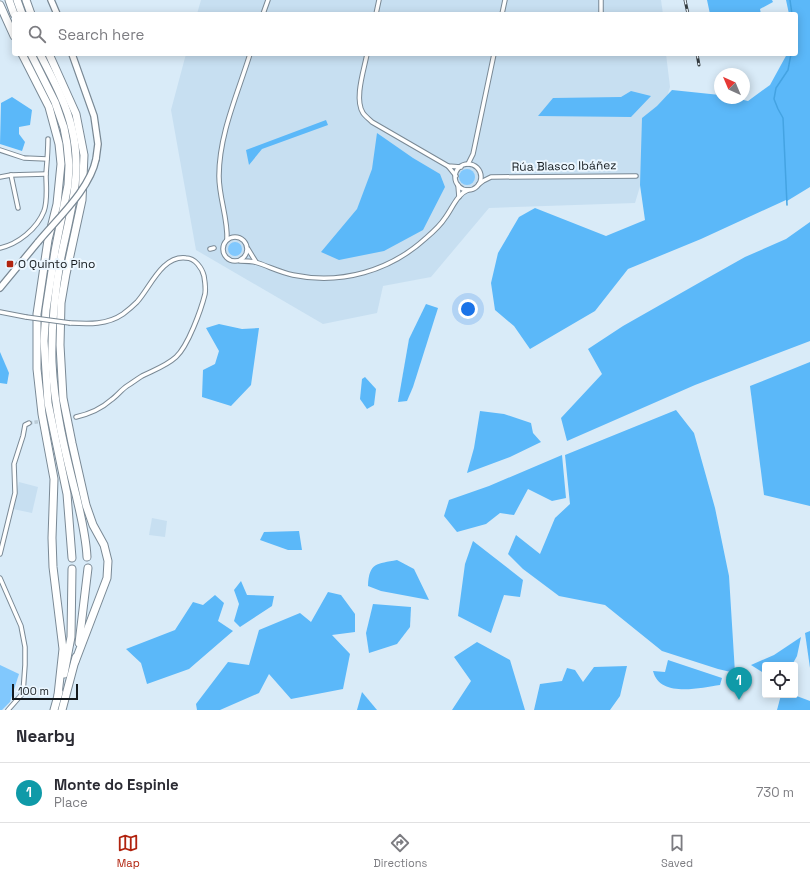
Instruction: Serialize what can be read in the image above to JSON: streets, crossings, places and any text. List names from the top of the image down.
{
  "streets": {
    "street": ["Rúa Blasco Ibáñez"]
  },
  "places": {
    "transit": ["O Quinto Pino"]
  },
  "scale_bar": "100 m",
  "north": "top left",
  "page": {
    "search": "Search here",
    "pins": "1",
    "scale": "100 m",
    "heading": "Nearby",
    "list": [
      {
        "mark": "1",
        "name": "Monte do Espinle",
        "note": "Place",
        "value": "730 m"
      }
    ],
    "nav": ["Map", "Directions", "Saved"]
  }
}
